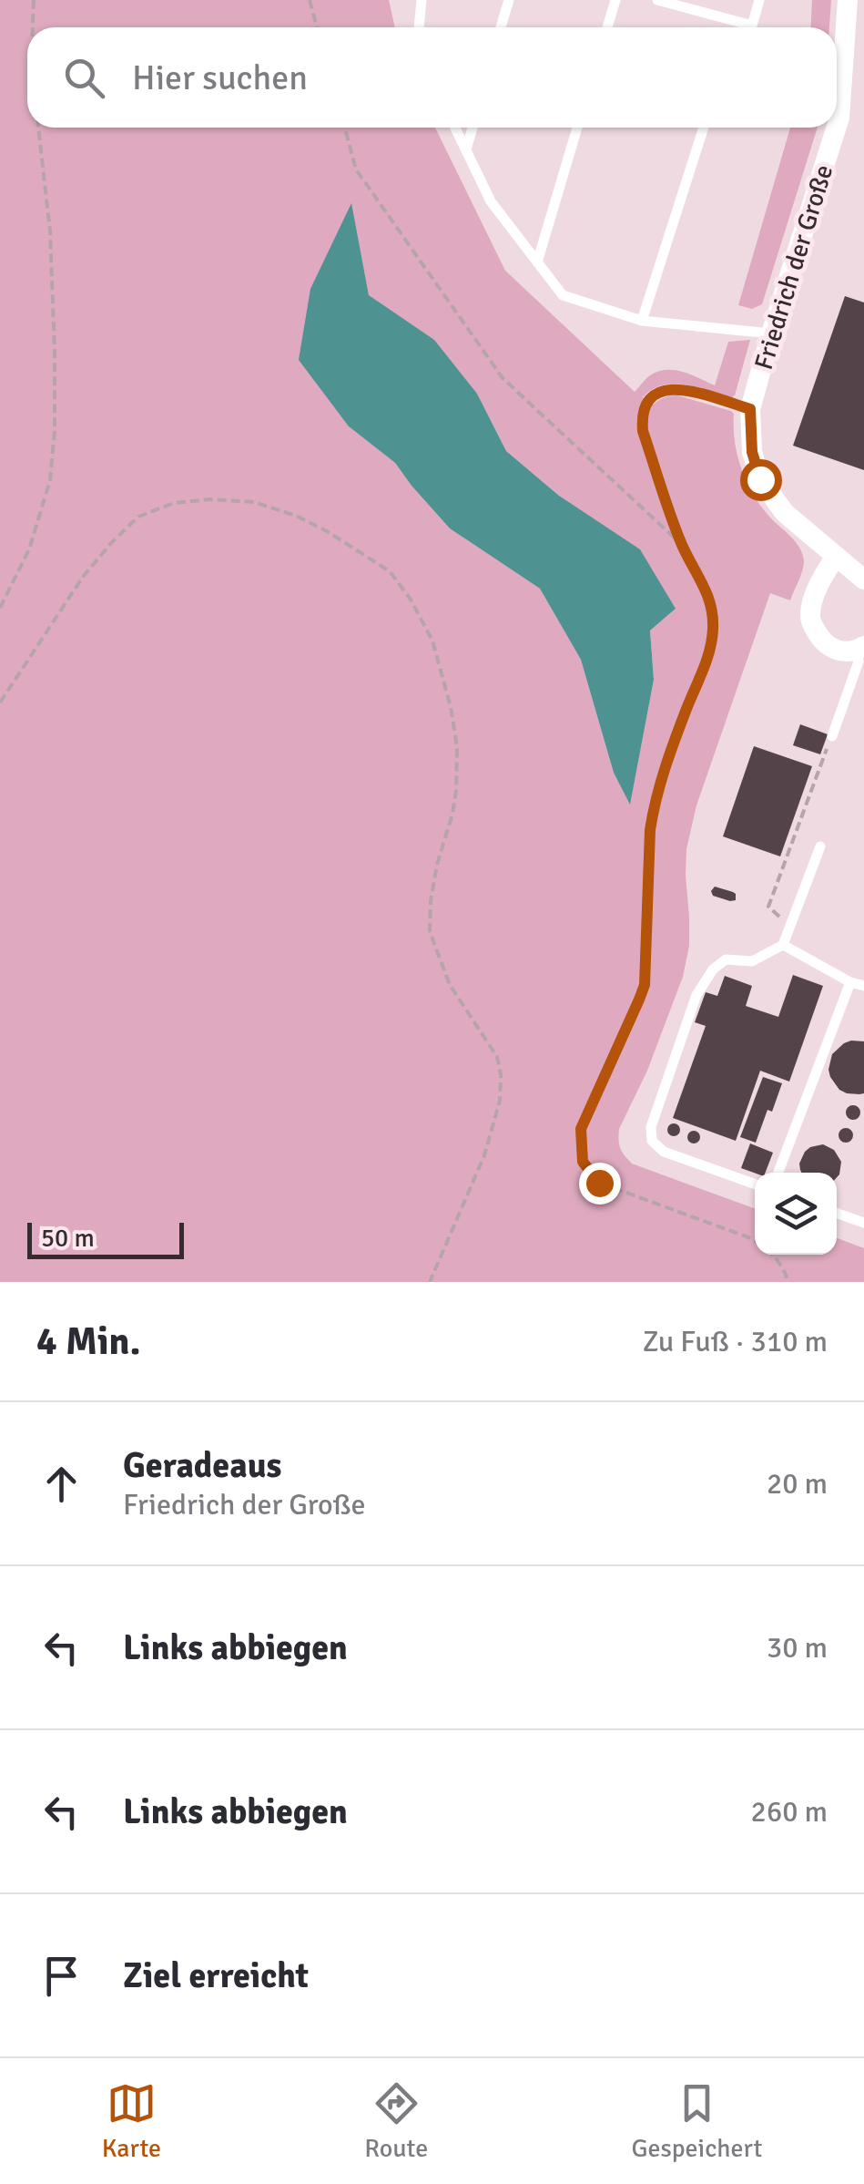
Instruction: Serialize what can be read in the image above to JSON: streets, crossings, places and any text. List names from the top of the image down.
{
  "streets": {
    "street": ["Friedrich der Große"]
  },
  "scale_bar": "50 m",
  "page": {
    "search": "Hier suchen",
    "scale": "50 m",
    "heading": ["4 Min.", "Zu Fuß · 310 m"],
    "list": [
      ["Geradeaus", "Friedrich der Große", "20 m"],
      ["Links abbiegen", "30 m"],
      ["Links abbiegen", "260 m"],
      "Ziel erreicht"
    ],
    "nav": ["Karte", "Route", "Gespeichert"]
  }
}
